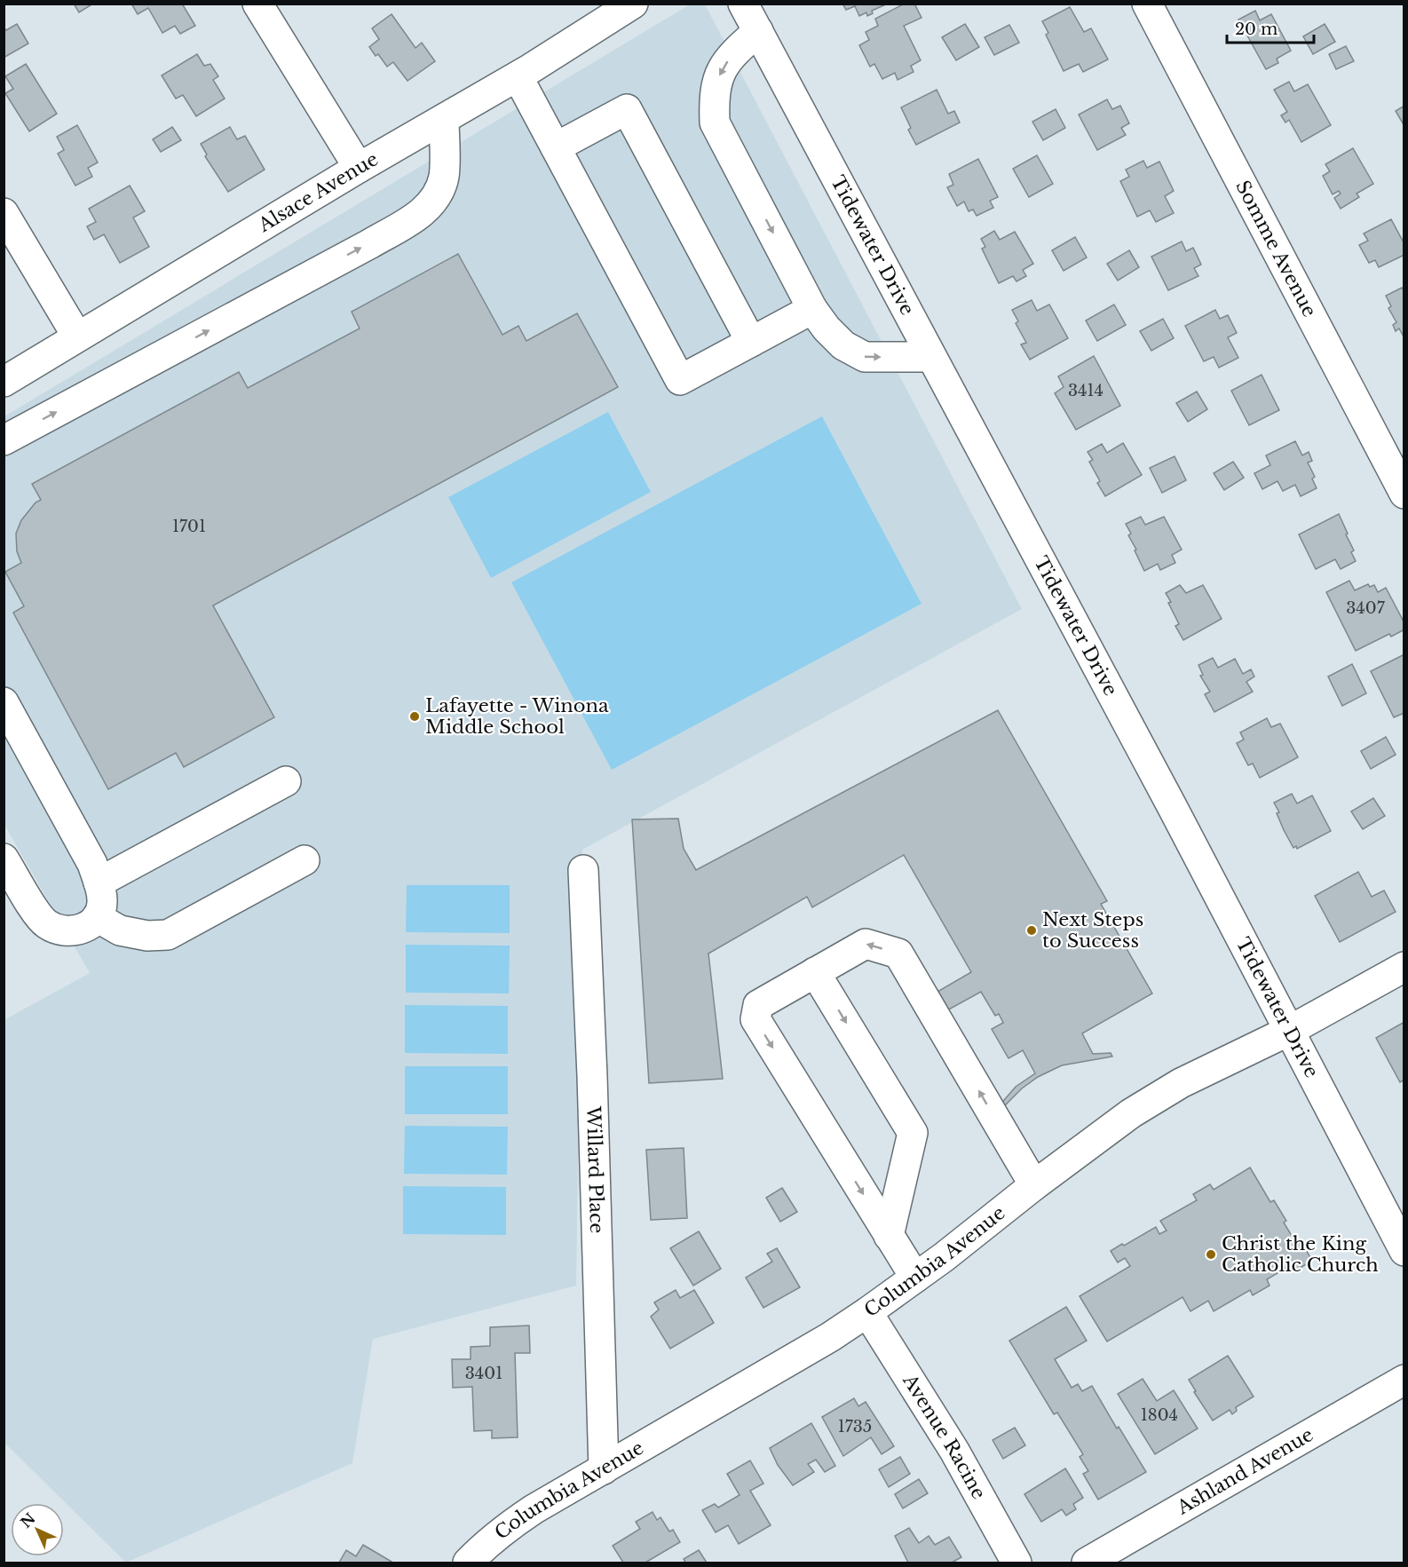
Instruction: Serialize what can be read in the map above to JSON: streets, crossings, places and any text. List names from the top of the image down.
{
  "streets": {
    "main road": [
      "Alsace Avenue",
      "Tidewater Drive",
      "Somme Avenue",
      "Willard Place",
      "Columbia Avenue",
      "Avenue Racine",
      "Ashland Avenue"
    ]
  },
  "crossings": [
    ["Tidewater Drive", "Columbia Avenue"],
    ["Willard Place", "Columbia Avenue"],
    ["Columbia Avenue", "Avenue Racine"]
  ],
  "places": ["Lafayette - Winona Middle School", "Next Steps to Success", "Christ the King Catholic Church"],
  "house_numbers": [
    "3414",
    "1701",
    "3407",
    "3401",
    "1804",
    "1735"
  ],
  "scale_bar": "20 m",
  "north": "top left"
}
